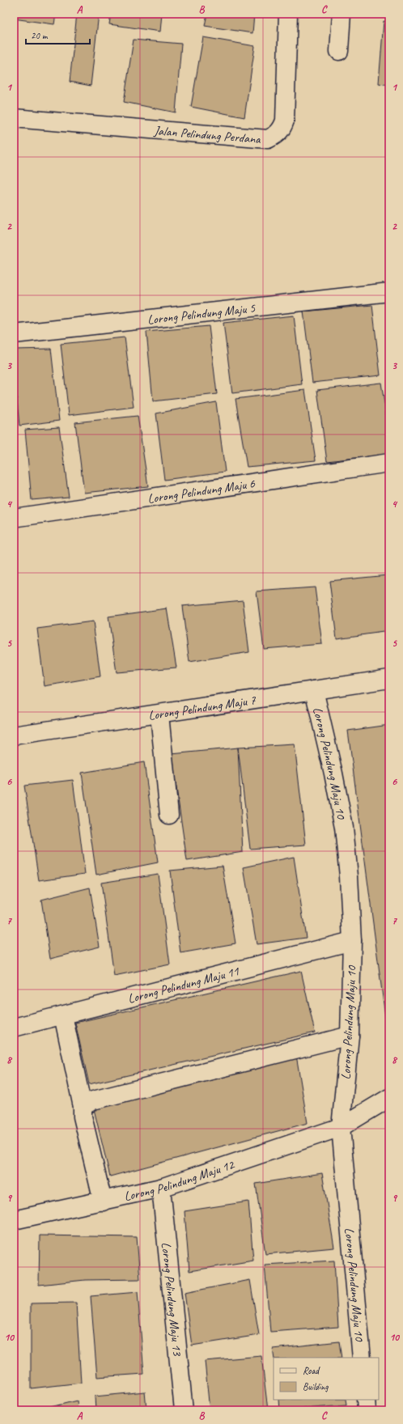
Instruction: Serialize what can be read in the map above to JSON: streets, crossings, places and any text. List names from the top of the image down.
{
  "streets": {
    "street": [
      "Jalan Pelindung Perdana",
      "Lorong Pelindung Maju 5",
      "Lorong Pelindung Maju 6",
      "Lorong Pelindung Maju 7",
      "Lorong Pelindung Maju 10",
      "Lorong Pelindung Maju 11",
      "Lorong Pelindung Maju 12",
      "Lorong Pelindung Maju 13"
    ]
  },
  "crossings": [
    ["Lorong Pelindung Maju 7", "Lorong Pelindung Maju 10"],
    ["Lorong Pelindung Maju 10", "Lorong Pelindung Maju 11"],
    ["Lorong Pelindung Maju 10", "Lorong Pelindung Maju 12"],
    ["Lorong Pelindung Maju 12", "Lorong Pelindung Maju 13"]
  ],
  "legend": ["Road", "Building"],
  "scale_bar": "20 m",
  "grid": {
    "columns": ["A", "B", "C"],
    "rows": [
      "1",
      "2",
      "3",
      "4",
      "5",
      "6",
      "7",
      "8",
      "9",
      "10"
    ]
  }
}
